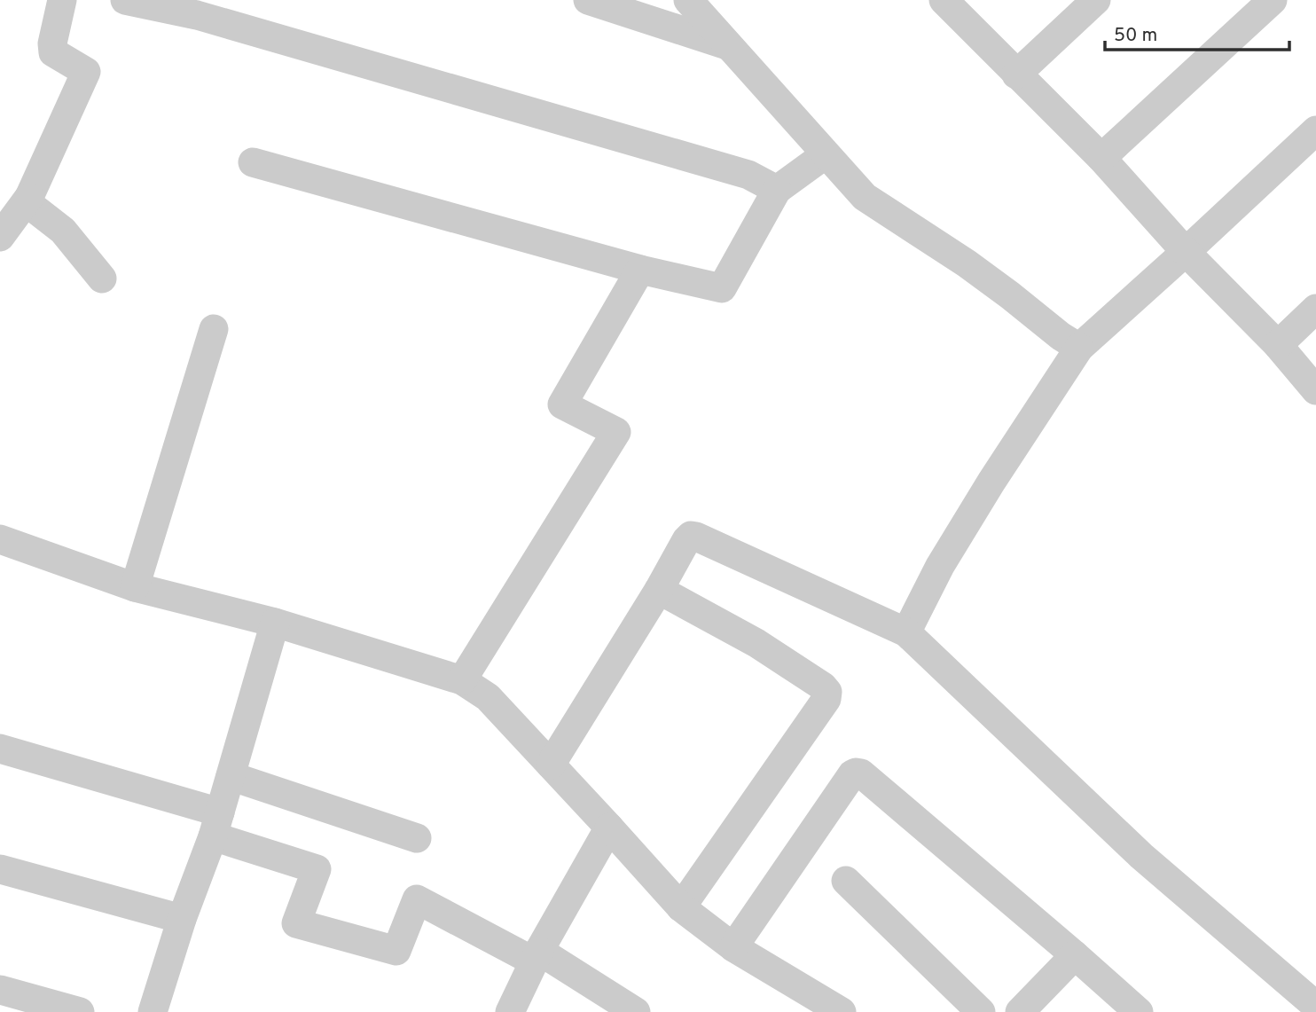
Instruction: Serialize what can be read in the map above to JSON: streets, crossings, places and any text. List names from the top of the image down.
{
  "scale_bar": "50 m"
}
